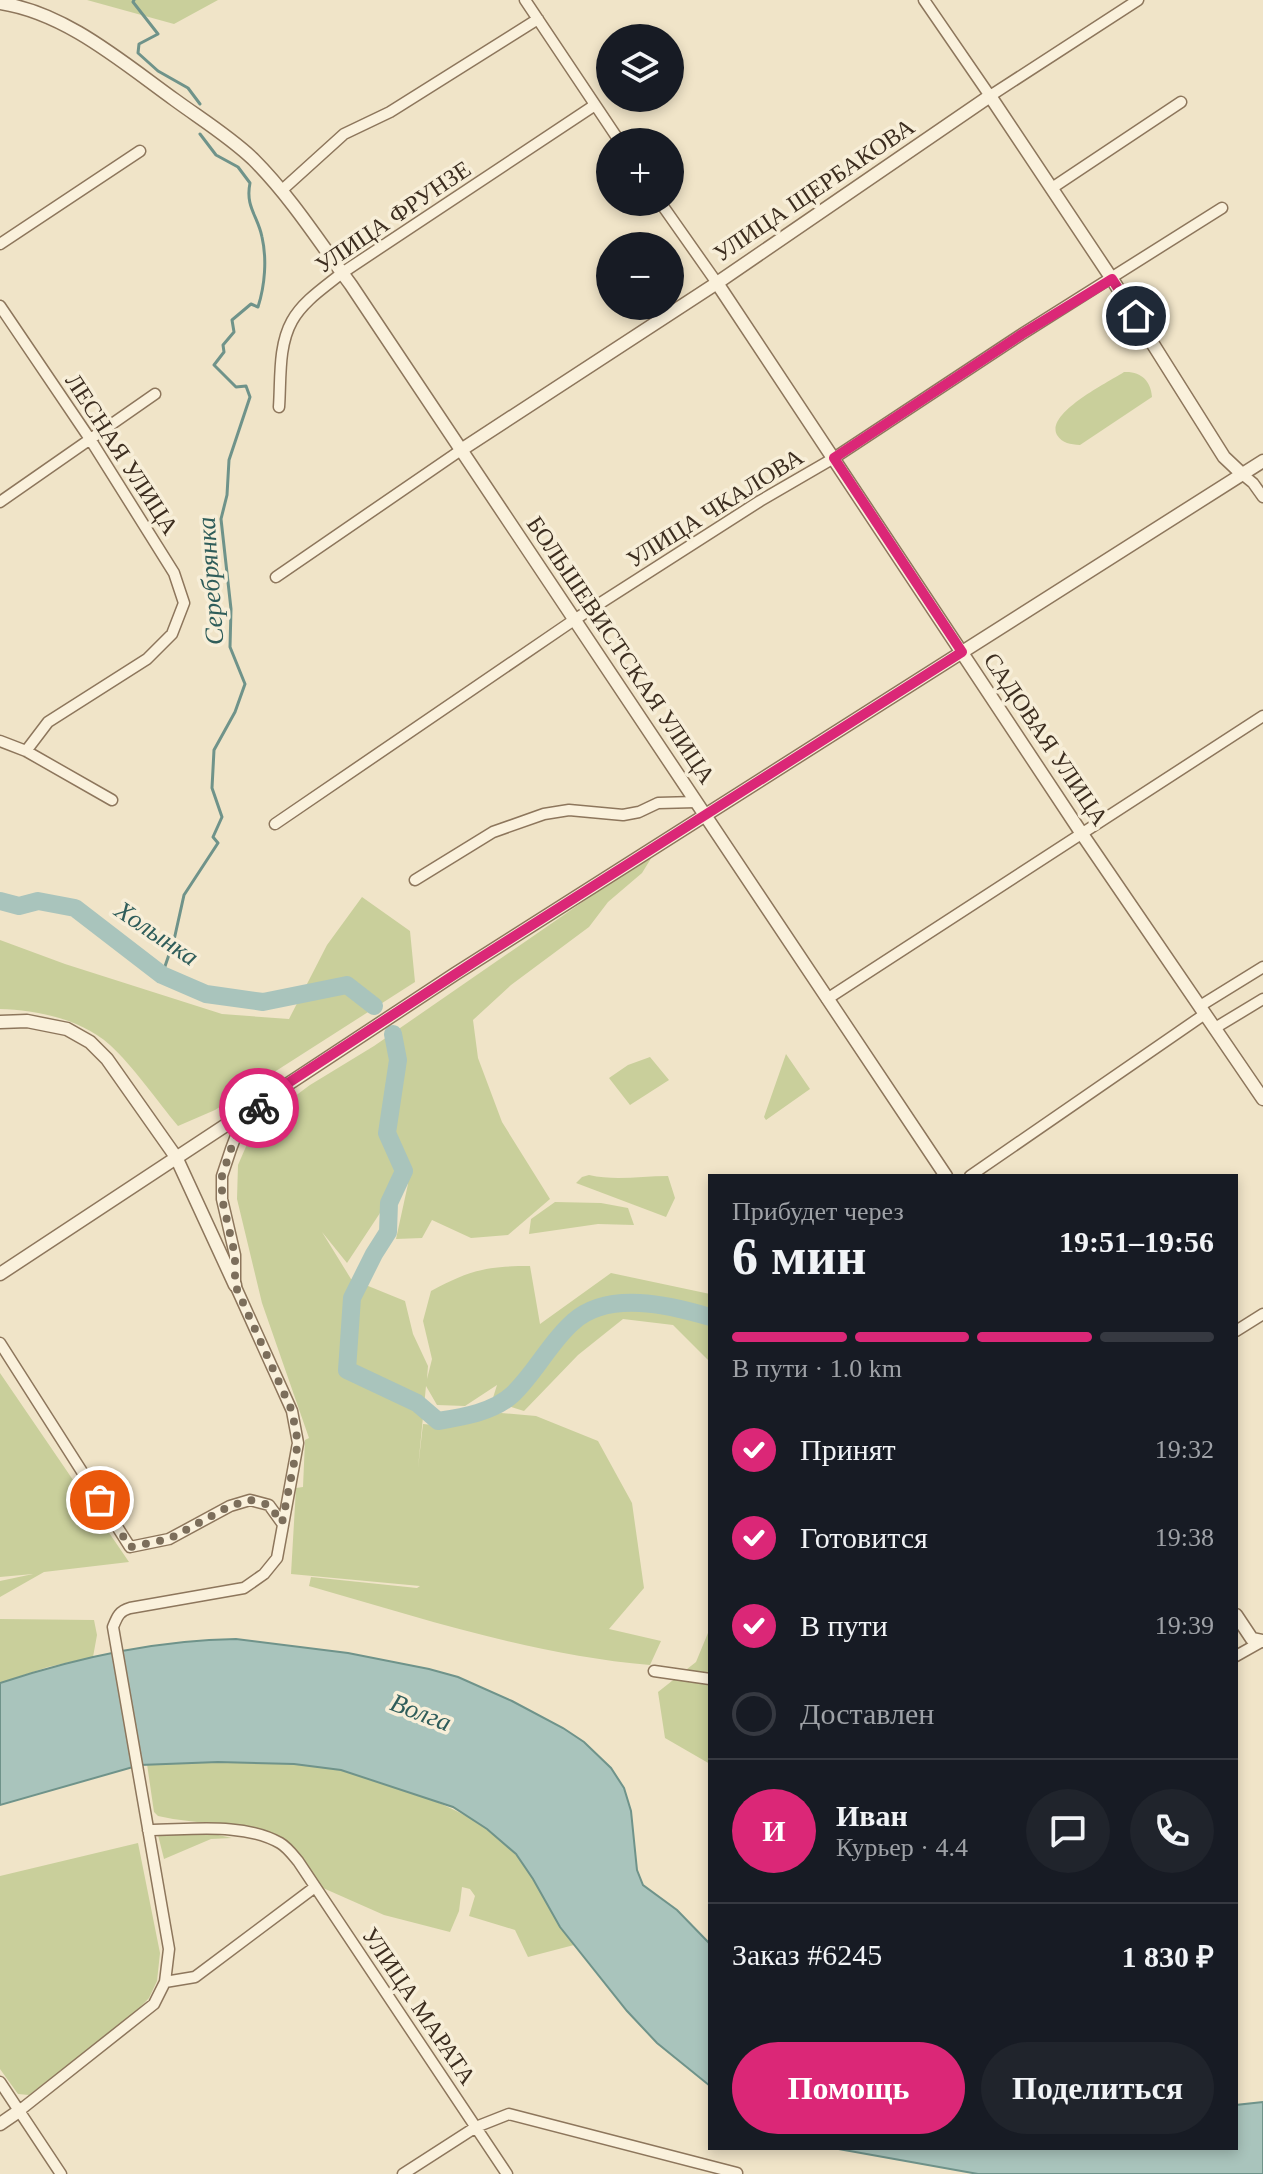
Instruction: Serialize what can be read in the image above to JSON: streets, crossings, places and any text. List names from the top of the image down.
{
  "streets": {
    "street": [
      "УЛИЦА ЩЕРБАКОВА",
      "УЛИЦА ФРУНЗЕ",
      "ЛЕСНАЯ УЛИЦА",
      "УЛИЦА ЧКАЛОВА",
      "БОЛЬШЕВИСТСКАЯ УЛИЦА",
      "САДОВАЯ УЛИЦА",
      "УЛИЦА МАРАТА"
    ]
  },
  "crossings": [
    ["УЛИЦА ЩЕРБАКОВА", "БОЛЬШЕВИСТСКАЯ УЛИЦА"],
    ["УЛИЦА ЩЕРБАКОВА", "САДОВАЯ УЛИЦА"],
    ["УЛИЦА ФРУНЗЕ", "БОЛЬШЕВИСТСКАЯ УЛИЦА"],
    ["УЛИЦА ЧКАЛОВА", "БОЛЬШЕВИСТСКАЯ УЛИЦА"],
    ["УЛИЦА ЧКАЛОВА", "САДОВАЯ УЛИЦА"]
  ],
  "water": ["Серебрянка", "Холынка", "Волга"],
  "page": {
    "map_buttons": ["+", "−"],
    "heading": ["6 мин", "Прибудет через", "19:51–19:56"],
    "panel": [
      "Иван",
      "Курьер · 4.4",
      "Заказ #6245",
      "1 830 ₽"
    ],
    "bar": "В пути · 1.0 km",
    "list": [
      ["Принят", "19:32"],
      ["Готовится", "19:38"],
      ["В пути", "19:39"],
      "Доставлен"
    ],
    "round": "И",
    "buttons": ["Помощь", "Поделиться"]
  }
}
